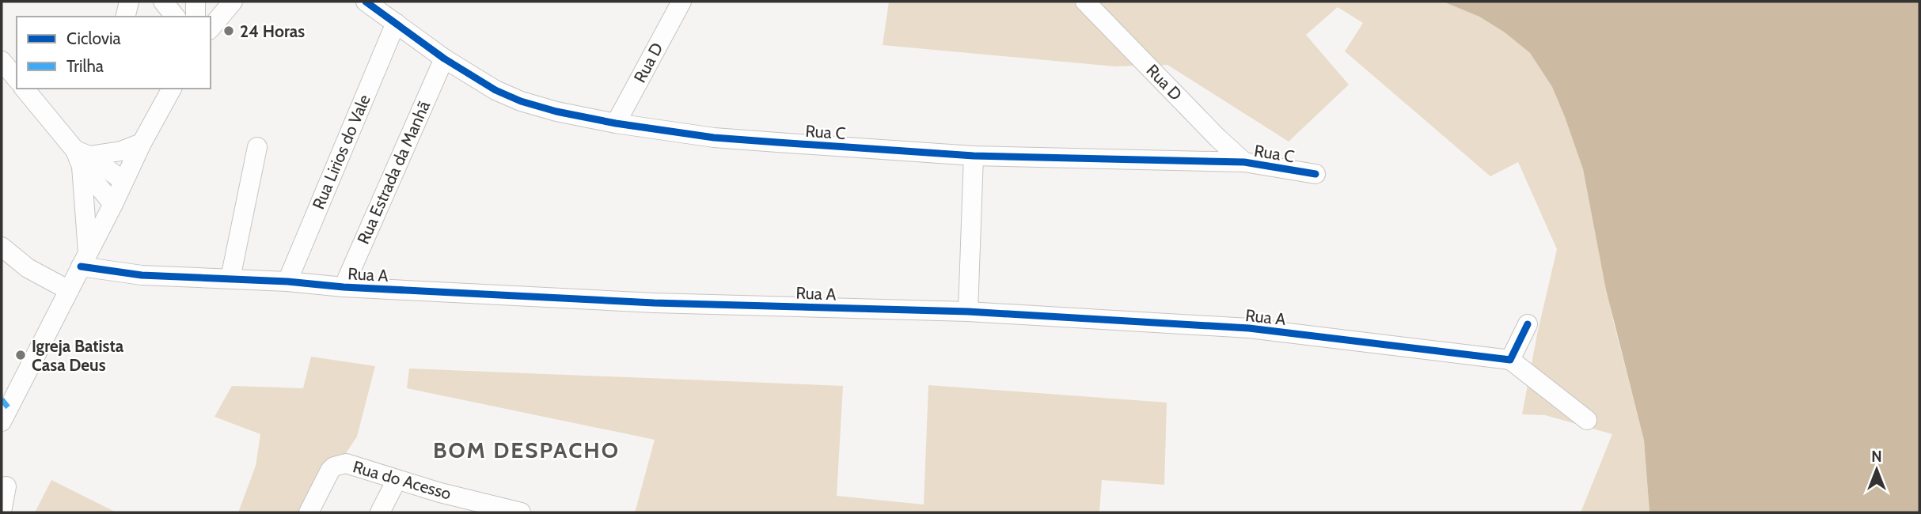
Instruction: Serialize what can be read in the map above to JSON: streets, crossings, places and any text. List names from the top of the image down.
{
  "streets": {
    "street": [
      "Rua D",
      "Rua C",
      "Rua Lirios do Vale",
      "Rua Estrada da Manhã",
      "Rua A",
      "Rua do Acesso"
    ]
  },
  "crossings": [
    ["Rua D", "Rua C"],
    ["Rua C", "Rua Lirios do Vale"],
    ["Rua C", "Rua Estrada da Manhã"],
    ["Rua Lirios do Vale", "Rua A"],
    ["Rua Estrada da Manhã", "Rua A"]
  ],
  "districts": ["BOM DESPACHO"],
  "places": ["24 Horas", "Igreja Batista Casa Deus"],
  "legend": ["Ciclovia", "Trilha"],
  "north": "top"
}
